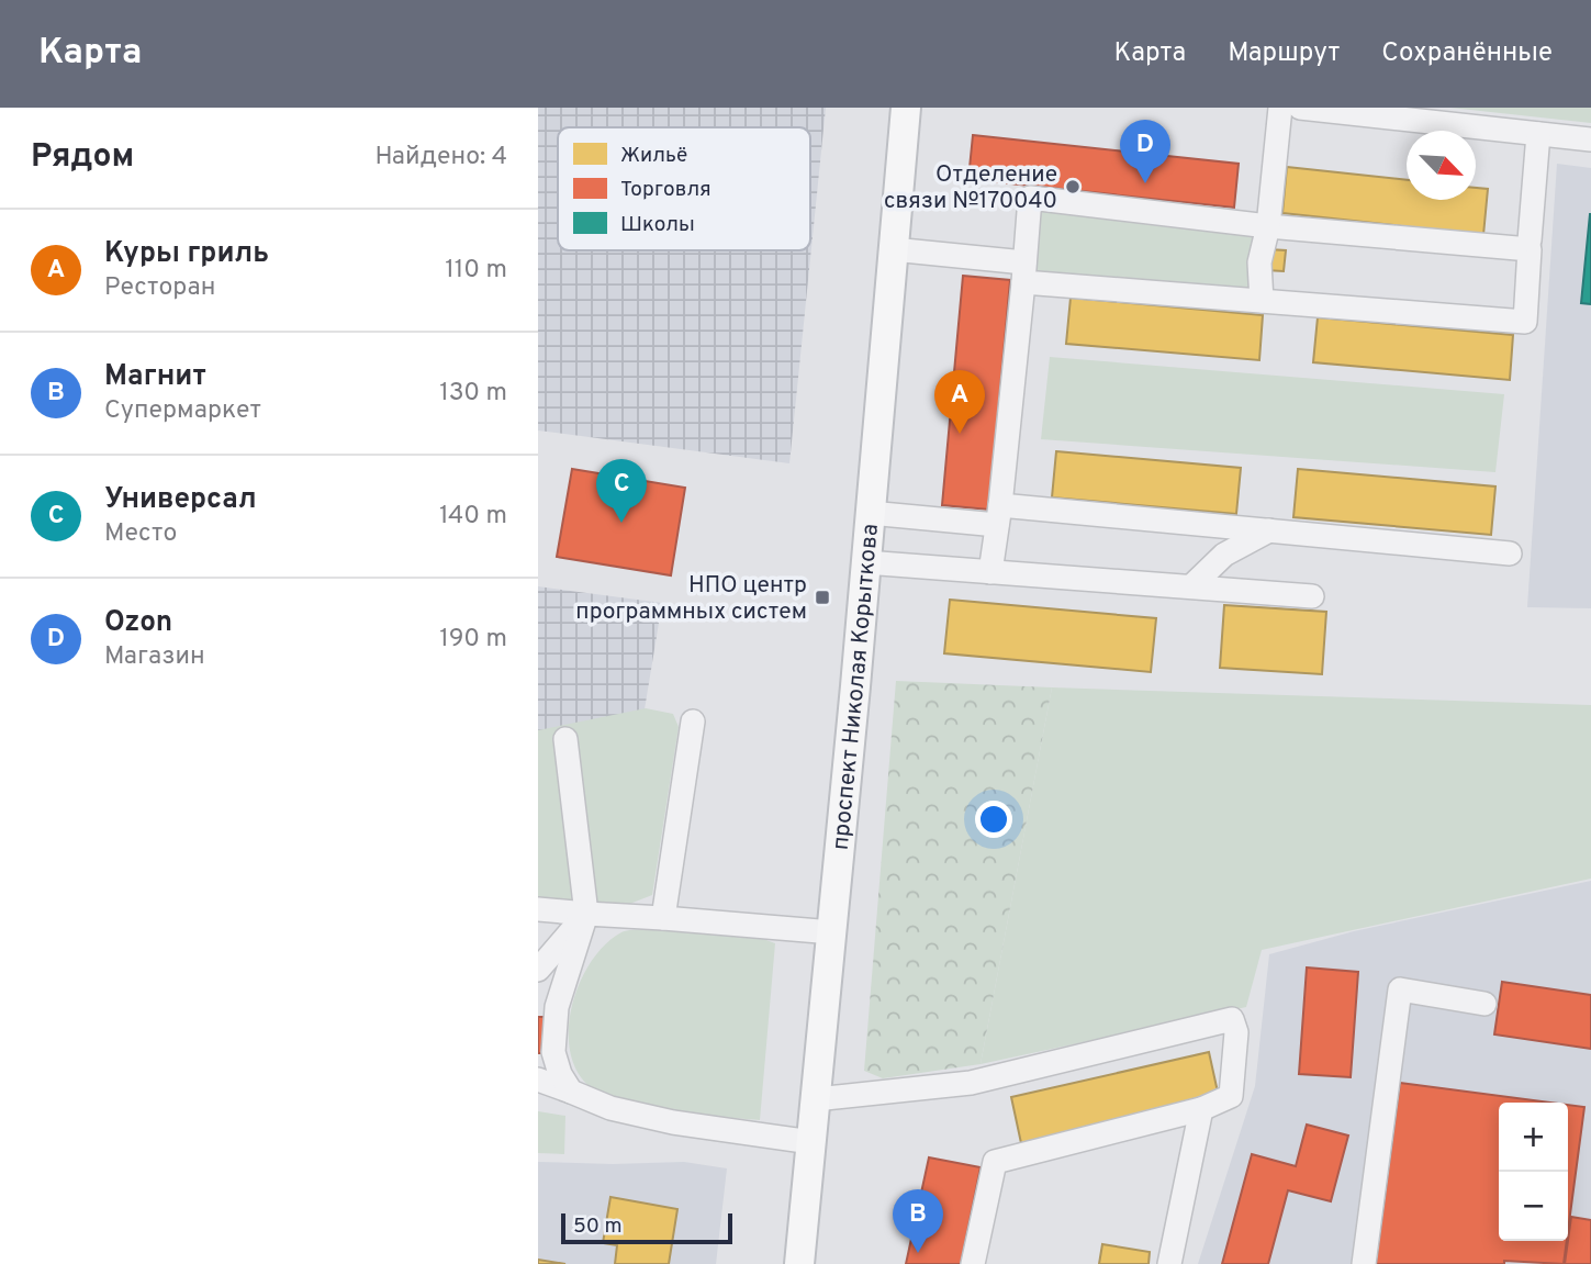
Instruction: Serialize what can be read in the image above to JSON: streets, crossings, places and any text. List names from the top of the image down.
{
  "streets": {
    "main road": ["проспект Николая Корыткова"]
  },
  "places": {
    "other": ["Отделение связи №170040"],
    "transit": ["НПО центр программных систем"]
  },
  "legend": ["Жильё", "Торговля", "Школы"],
  "scale_bar": "50 m",
  "north": "bottom right",
  "page": {
    "header": "Карта",
    "nav": ["Карта", "Маршрут", "Сохранённые"],
    "heading": ["Рядом", "Найдено: 4"],
    "pins": [
      "D",
      "A",
      "C",
      "B"
    ],
    "list": [
      {
        "mark": "A",
        "name": "Куры гриль",
        "note": "Ресторан",
        "value": "110 m"
      },
      {
        "mark": "B",
        "name": "Магнит",
        "note": "Супермаркет",
        "value": "130 m"
      },
      {
        "mark": "C",
        "name": "Универсал",
        "note": "Место",
        "value": "140 m"
      },
      {
        "mark": "D",
        "name": "Ozon",
        "note": "Магазин",
        "value": "190 m"
      }
    ],
    "map_buttons": ["+", "−"],
    "scale": "50 m"
  }
}
